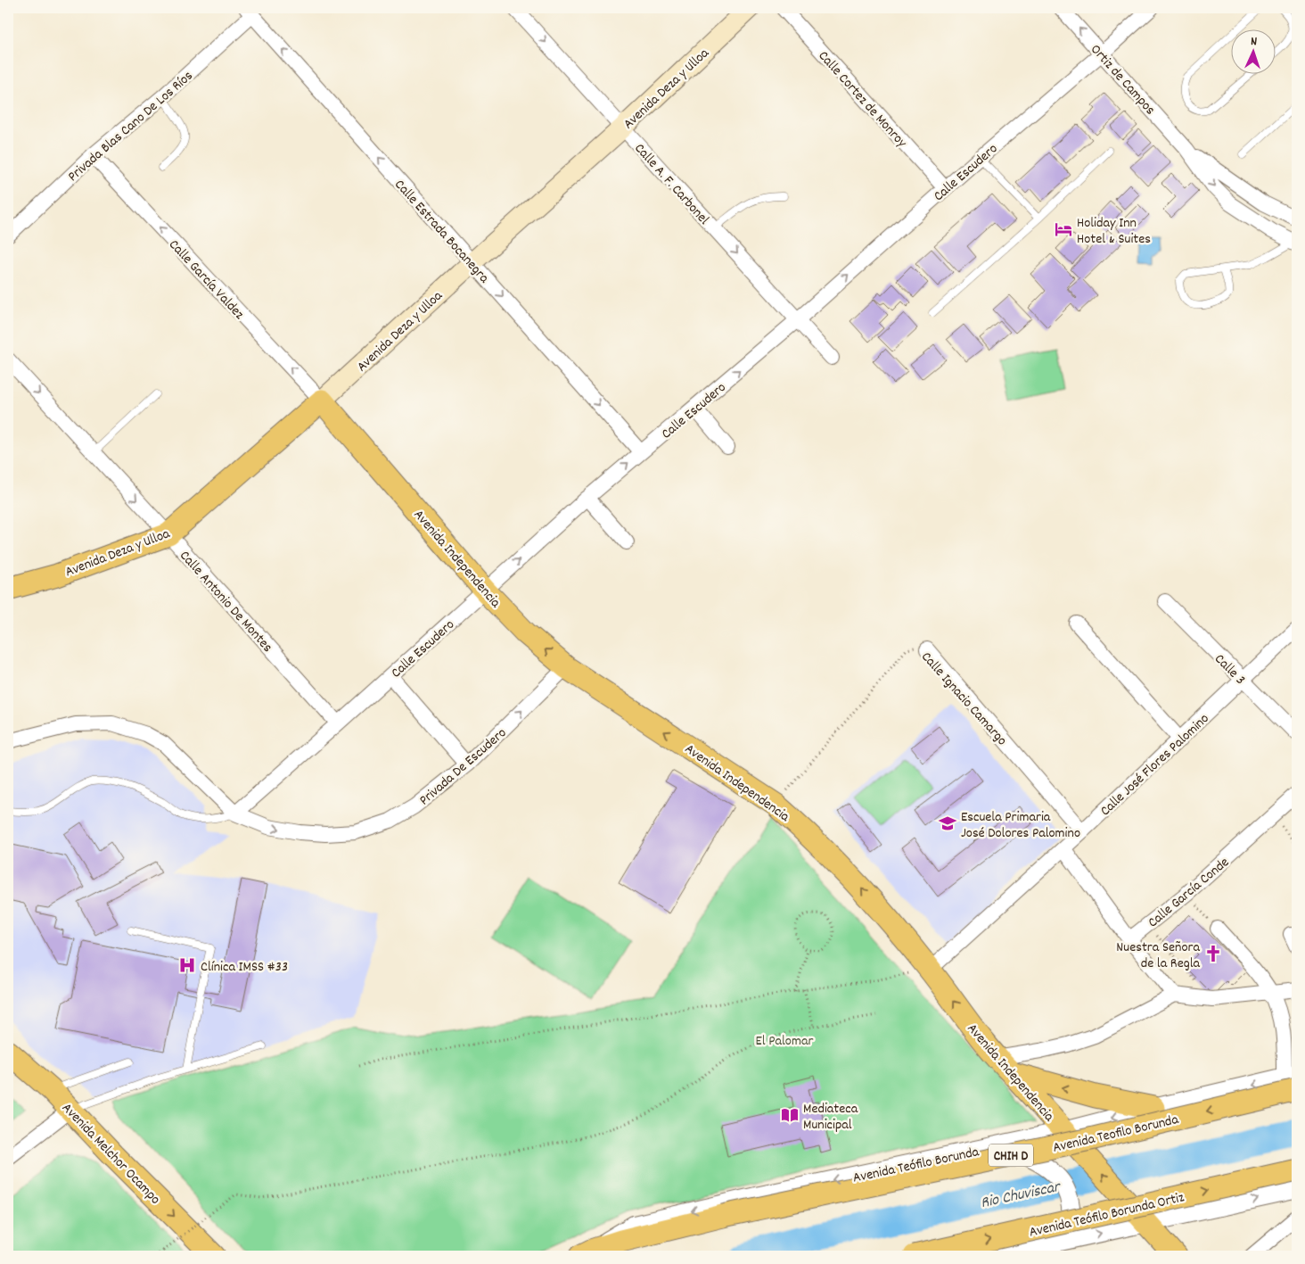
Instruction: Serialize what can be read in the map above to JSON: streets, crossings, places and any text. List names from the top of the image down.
{
  "streets": {
    "main road": [
      "Avenida Deza y Ulloa",
      "Avenida Independencia",
      "Avenida Teofilo Borunda",
      "Avenida Melchor Ocampo",
      "CHIH D",
      "Avenida Teófilo Borunda",
      "Avenida Teófilo Borunda Ortiz"
    ],
    "street": [
      "Ortiz de Campos",
      "Calle Cortez de Monroy",
      "Privada Blas Cano De Los Ríos",
      "Calle Escudero",
      "Calle A. F. Carbonel",
      "Calle Estrada Bocanegra",
      "Calle García Valdez",
      "Calle Antonio De Montes",
      "Calle 3",
      "Calle Ignacio Camargo",
      "Calle José Flores Palomino",
      "Privada De Escudero",
      "Calle García Conde"
    ]
  },
  "crossings": [
    ["Ortiz de Campos", "Calle Escudero"],
    ["Avenida Deza y Ulloa", "Calle A. F. Carbonel"],
    ["Avenida Deza y Ulloa", "Calle Estrada Bocanegra"],
    ["Avenida Deza y Ulloa", "Calle García Valdez"],
    ["Avenida Deza y Ulloa", "Avenida Independencia"],
    ["Avenida Deza y Ulloa", "Calle Antonio De Montes"],
    ["Calle Cortez de Monroy", "Calle Escudero"],
    ["Privada Blas Cano De Los Ríos", "Calle Estrada Bocanegra"],
    ["Privada Blas Cano De Los Ríos", "Calle García Valdez"],
    ["Calle Escudero", "Calle A. F. Carbonel"],
    ["Calle Escudero", "Calle Estrada Bocanegra"],
    ["Calle Escudero", "Avenida Independencia"],
    ["Calle Escudero", "Calle Antonio De Montes"],
    ["Calle Escudero", "Privada De Escudero"],
    ["Calle García Valdez", "Avenida Independencia"],
    ["Avenida Independencia", "Calle Ignacio Camargo"],
    ["Avenida Independencia", "Calle José Flores Palomino"],
    ["Avenida Independencia", "Privada De Escudero"],
    ["Avenida Independencia", "Avenida Teófilo Borunda"],
    ["Calle 3", "Calle José Flores Palomino"],
    ["Calle Ignacio Camargo", "Calle José Flores Palomino"],
    ["Avenida Teofilo Borunda", "Avenida Teófilo Borunda"]
  ],
  "one_way": [
    "Calle Escudero",
    "Calle A. F. Carbonel",
    "Calle García Valdez",
    "Avenida Independencia",
    "Calle Antonio De Montes",
    "Privada De Escudero",
    "Avenida Teofilo Borunda",
    "Avenida Melchor Ocampo",
    "Avenida Teófilo Borunda Ortiz"
  ],
  "water": ["Rio Chuviscar"],
  "parks": ["El Palomar"],
  "places": {
    "hotel": ["Holiday Inn Hotel & Suites"],
    "school or university": ["Escuela Primaria José Dolores Palomino"],
    "church": ["Nuestra Señora de la Regla"],
    "hospital": ["Clínica IMSS #33"],
    "library": ["Mediateca Municipal"]
  },
  "north": "top"
}
